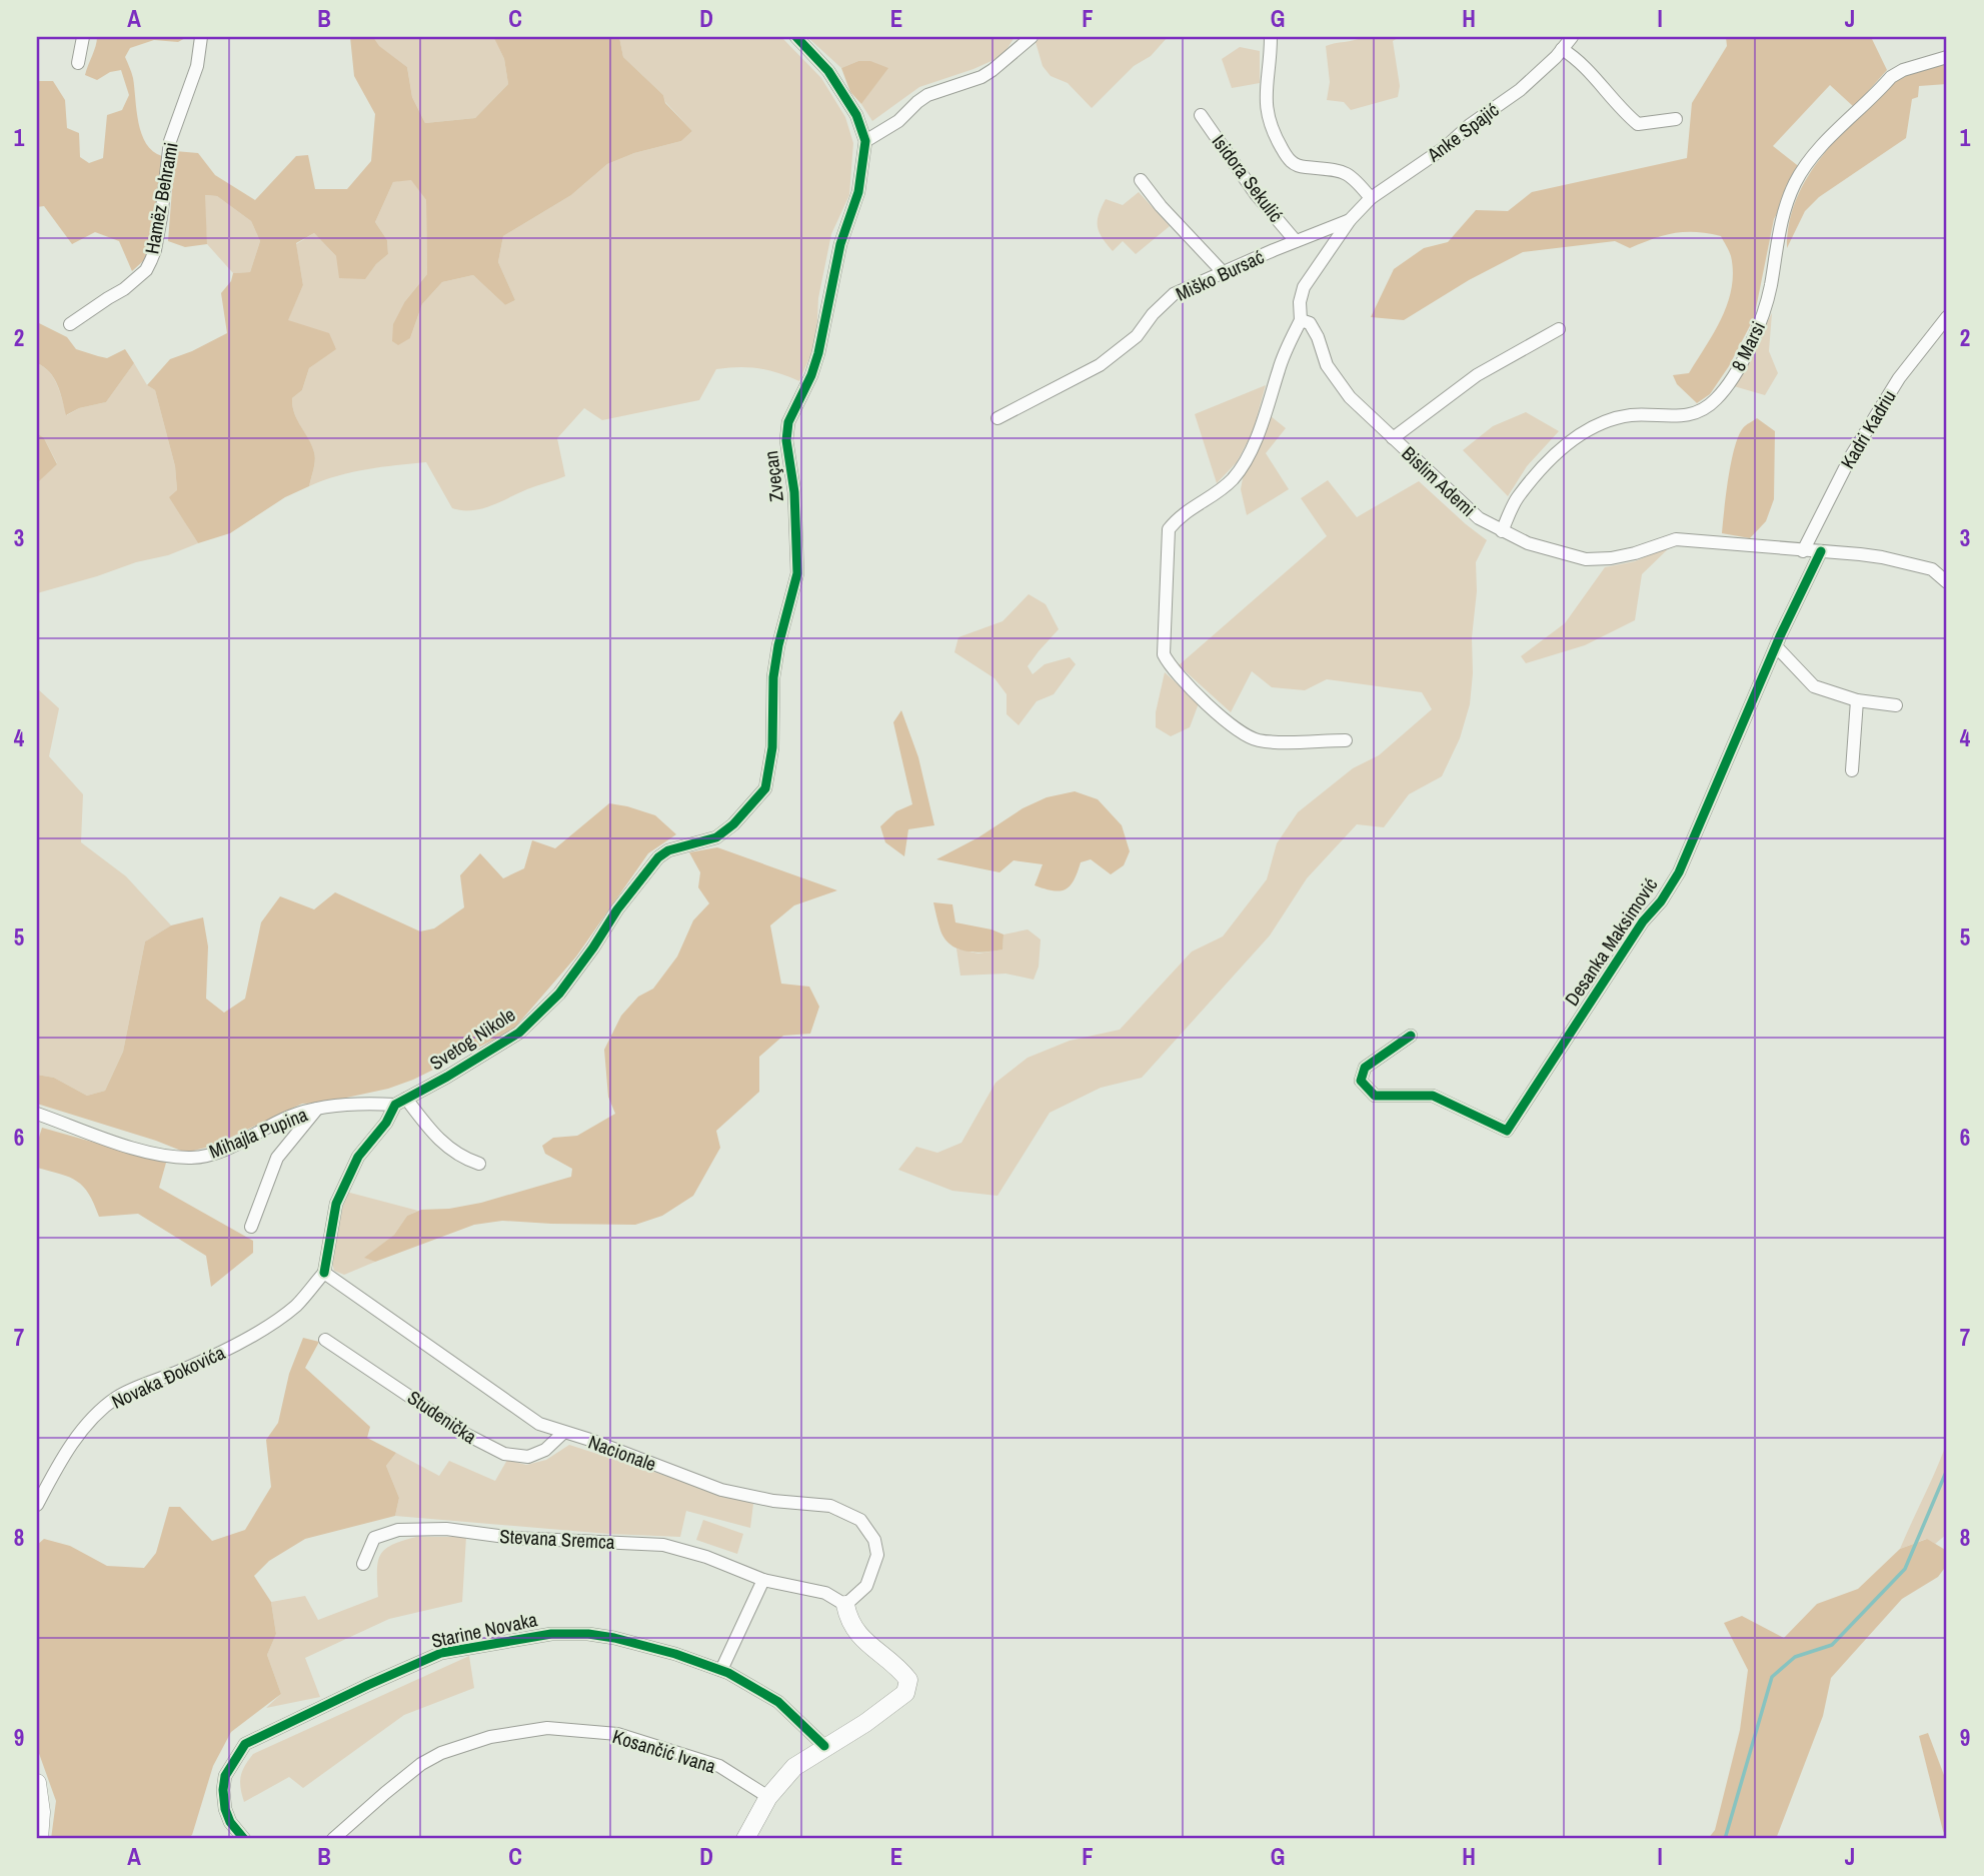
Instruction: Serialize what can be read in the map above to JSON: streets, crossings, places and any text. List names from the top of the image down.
{
  "streets": {
    "street": [
      "Anke Spajić",
      "Isidora Sekulić",
      "Hamëz Behrami",
      "Miško Bursać",
      "8 Marsi",
      "Kadri Kadriu",
      "Zveçan",
      "Bislim Ademi",
      "Desanka Maksimović",
      "Svetog Nikole",
      "Mihajla Pupina",
      "Novaka Ðokovića",
      "Studenička",
      "Nacionale",
      "Stevana Sremca",
      "Starine Novaka",
      "Kosančić Ivana"
    ]
  },
  "crossings": [
    ["Anke Spajić", "Miško Bursać"],
    ["Isidora Sekulić", "Miško Bursać"],
    ["8 Marsi", "Bislim Ademi"],
    ["Kadri Kadriu", "Bislim Ademi"],
    ["Zveçan", "Svetog Nikole"],
    ["Bislim Ademi", "Desanka Maksimović"],
    ["Svetog Nikole", "Mihajla Pupina"],
    ["Svetog Nikole", "Novaka Ðokovića"],
    ["Svetog Nikole", "Nacionale"],
    ["Novaka Ðokovića", "Nacionale"],
    ["Studenička", "Nacionale"],
    ["Nacionale", "Stevana Sremca"]
  ],
  "grid": {
    "columns": [
      "A",
      "B",
      "C",
      "D",
      "E",
      "F",
      "G",
      "H",
      "I",
      "J"
    ],
    "rows": [
      "1",
      "2",
      "3",
      "4",
      "5",
      "6",
      "7",
      "8",
      "9"
    ]
  }
}
